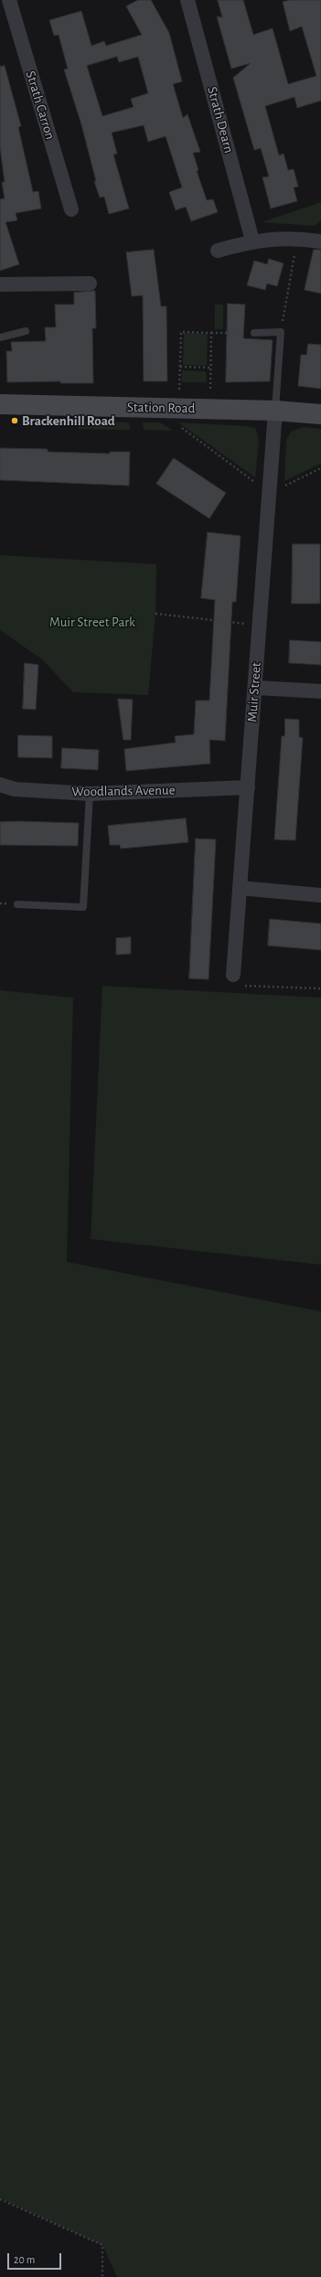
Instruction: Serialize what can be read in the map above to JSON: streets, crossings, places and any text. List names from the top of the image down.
{
  "streets": {
    "main road": ["Station Road"],
    "street": [
      "Strath Carron",
      "Strath Dearn",
      "Muir Street",
      "Woodlands Avenue"
    ]
  },
  "crossings": [
    ["Station Road", "Muir Street"],
    ["Muir Street", "Woodlands Avenue"]
  ],
  "parks": ["Muir Street Park"],
  "places": ["Brackenhill Road"],
  "scale_bar": "20 m"
}
